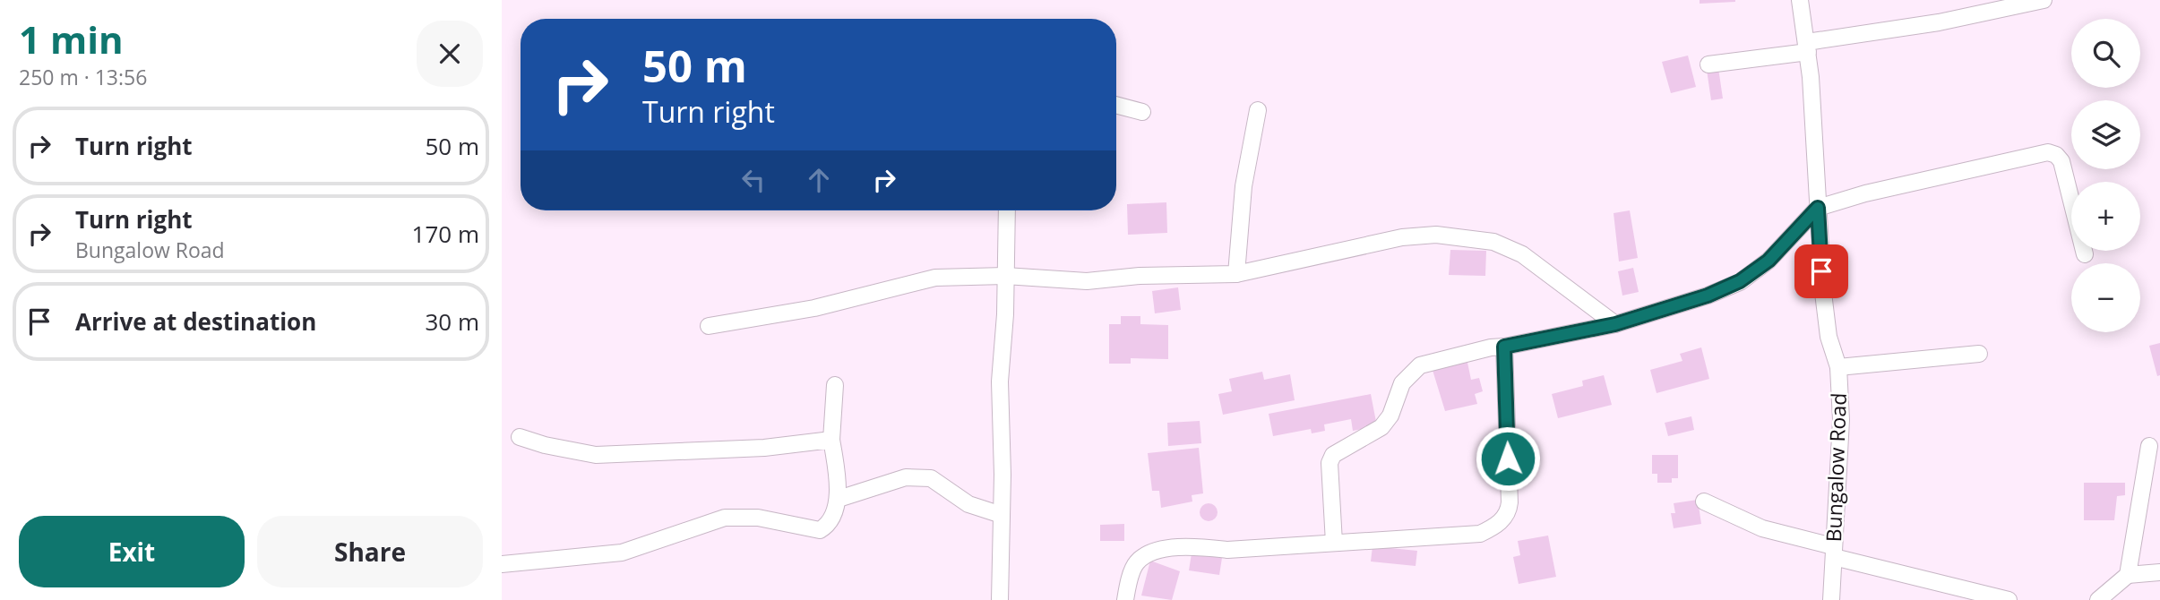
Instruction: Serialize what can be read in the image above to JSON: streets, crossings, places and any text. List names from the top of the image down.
{
  "streets": {
    "street": ["Bungalow Road"]
  },
  "page": {
    "heading": ["1 min", "250 m · 13:56"],
    "map_buttons": ["+", "−"],
    "turn": ["50 m", "Turn right"],
    "list": [
      {
        "name": "Turn right",
        "value": "50 m"
      },
      {
        "name": "Turn right",
        "note": "Bungalow Road",
        "value": "170 m"
      },
      {
        "name": "Arrive at destination",
        "value": "30 m"
      }
    ],
    "buttons": ["Exit", "Share"]
  }
}
